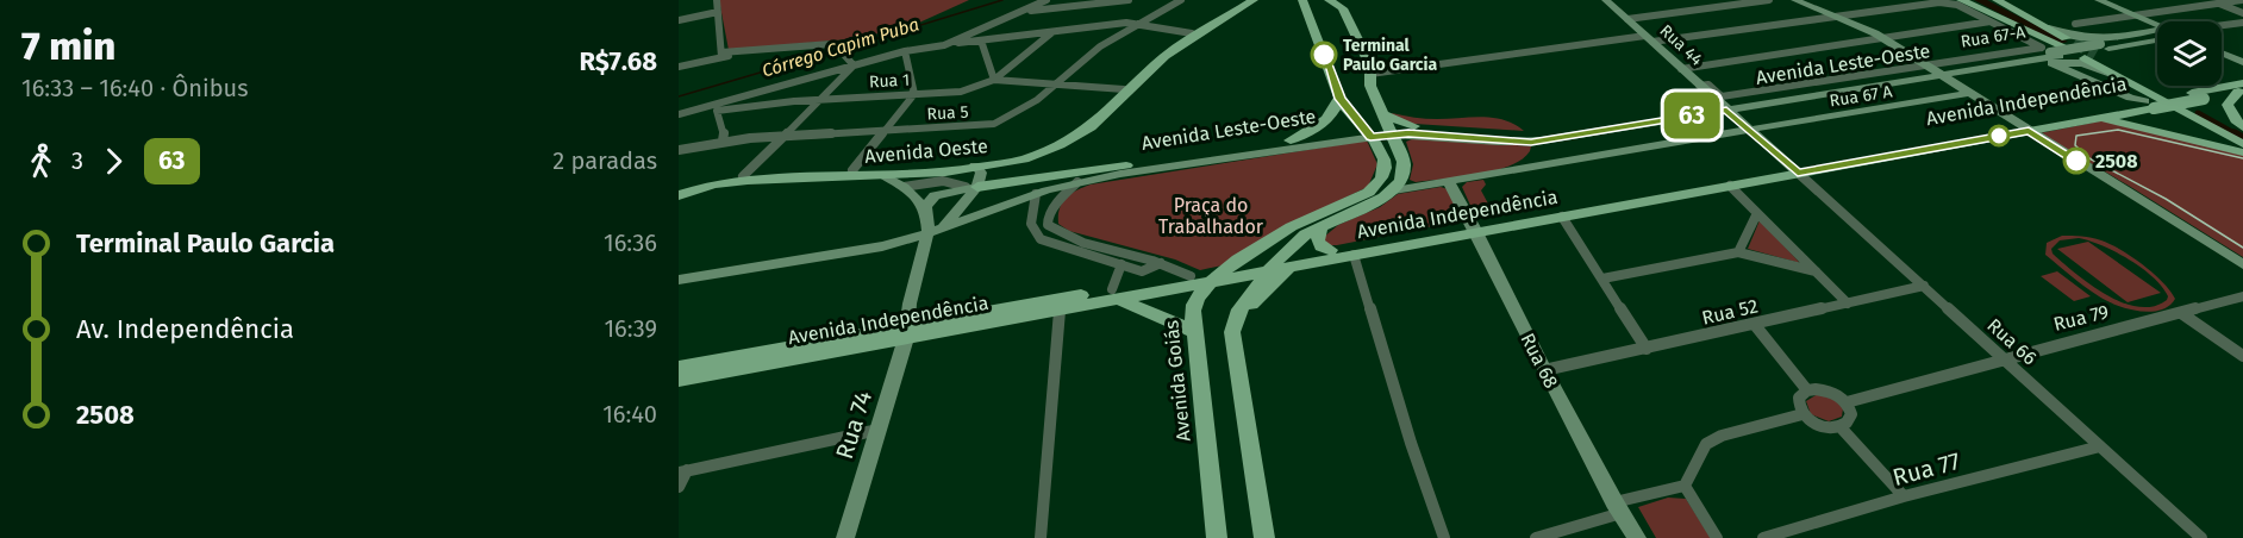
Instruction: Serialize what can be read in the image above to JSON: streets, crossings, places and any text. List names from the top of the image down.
{
  "streets": {
    "main road": [
      "Rua 44",
      "Avenida Leste-Oeste",
      "Rua 67 A",
      "Avenida Independência",
      "Avenida Oeste",
      "Rua 68",
      "Avenida Goiás",
      "Rua 74"
    ],
    "street": [
      "Rua 1",
      "Rua 5",
      "Rua 52",
      "Rua 79",
      "Rua 66",
      "Rua 77"
    ]
  },
  "crossings": [
    ["Rua 44", "Avenida Leste-Oeste"],
    ["Rua 44", "Rua 67 A"],
    ["Rua 44", "Avenida Independência"],
    ["Rua 44", "Rua 66"],
    ["Avenida Leste-Oeste", "Avenida Goiás"],
    ["Avenida Leste-Oeste", "Rua 74"],
    ["Avenida Independência", "Rua 66"],
    ["Avenida Independência", "Rua 68"],
    ["Avenida Independência", "Avenida Goiás"],
    ["Avenida Independência", "Rua 74"],
    ["Rua 52", "Rua 66"],
    ["Rua 52", "Rua 68"],
    ["Rua 79", "Rua 66"],
    ["Rua 66", "Rua 77"]
  ],
  "water": ["Córrego Capim Puba"],
  "parks": ["Praça do Trabalhador"],
  "places": ["Terminal Paulo Garcia", "2508"],
  "lines": ["bus line 63"],
  "page": {
    "heading": ["7 min", "16:33 – 16:40 · Ônibus", "R$7.68"],
    "on_map": "63",
    "legs": ["3", "63", "2 paradas"],
    "list": [
      {
        "name": "Terminal Paulo Garcia",
        "value": "16:36"
      },
      {
        "name": "Av. Independência",
        "value": "16:39"
      },
      {
        "name": "2508",
        "value": "16:40"
      }
    ]
  }
}
